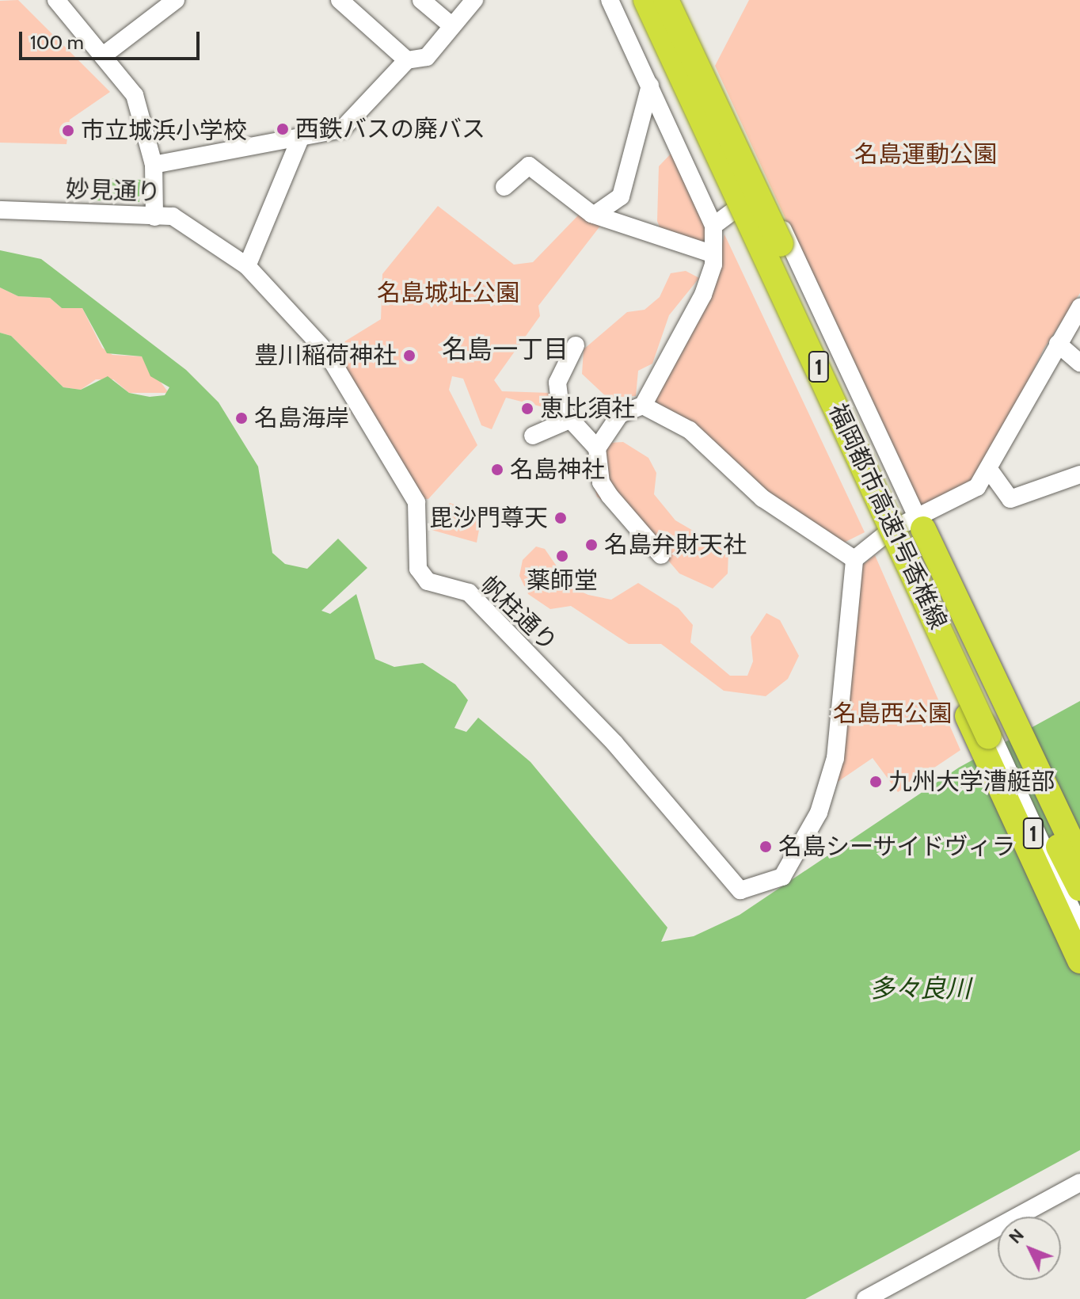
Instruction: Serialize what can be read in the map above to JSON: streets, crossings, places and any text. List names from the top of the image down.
{
  "streets": {
    "highway": ["1", "福岡都市高速1号香椎線"],
    "street": ["妙見通り", "帆柱通り"]
  },
  "crossings": [
    ["妙見通り", "帆柱通り"]
  ],
  "districts": ["名島一丁目"],
  "water": ["多々良川"],
  "parks": ["名島運動公園", "名島城址公園", "名島西公園"],
  "places": [
    "西鉄バスの廃バス",
    "市立城浜小学校",
    "豊川稲荷神社",
    "恵比須社",
    "名島海岸",
    "名島神社",
    "毘沙門尊天",
    "名島弁財天社",
    "薬師堂",
    "九州大学漕艇部",
    "名島シーサイドヴィラ"
  ],
  "scale_bar": "100 m",
  "north": "top left"
}
